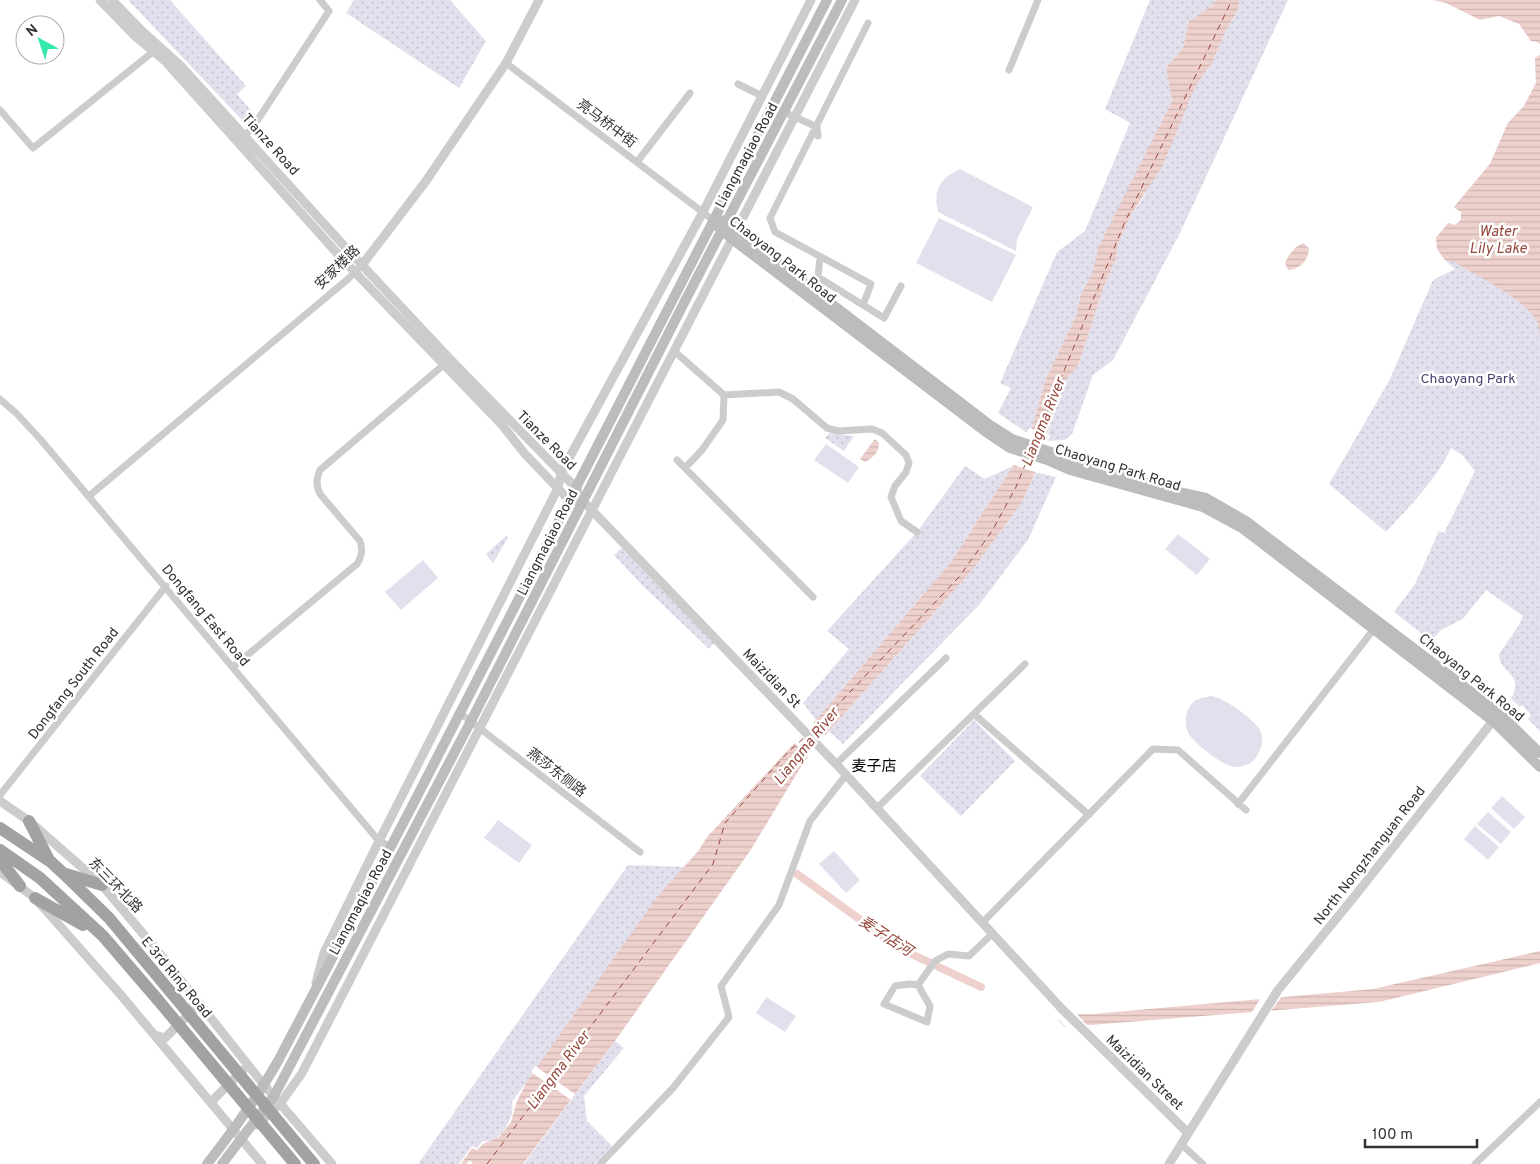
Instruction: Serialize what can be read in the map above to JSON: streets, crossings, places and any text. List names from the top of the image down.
{
  "streets": {
    "highway": ["E 3rd Ring Road"],
    "main road": ["Liangmaqiao Road", "Chaoyang Park Road"],
    "street": [
      "亮马桥中街",
      "Tianze Road",
      "安家楼路",
      "Dongfang East Road",
      "Maizidian St",
      "Dongfang South Road",
      "燕莎东侧路",
      "North Nongzhanguan Road",
      "东三环北路",
      "Maizidian Street"
    ]
  },
  "crossings": [
    ["亮马桥中街", "Liangmaqiao Road"],
    ["亮马桥中街", "Chaoyang Park Road"],
    ["亮马桥中街", "安家楼路"],
    ["Tianze Road", "Liangmaqiao Road"],
    ["Tianze Road", "安家楼路"],
    ["Tianze Road", "Maizidian St"],
    ["Liangmaqiao Road", "Chaoyang Park Road"],
    ["Liangmaqiao Road", "Dongfang East Road"],
    ["Liangmaqiao Road", "Maizidian St"],
    ["Liangmaqiao Road", "燕莎东侧路"],
    ["Liangmaqiao Road", "东三环北路"],
    ["Chaoyang Park Road", "North Nongzhanguan Road"],
    ["安家楼路", "Dongfang East Road"],
    ["Dongfang East Road", "Dongfang South Road"],
    ["Maizidian St", "Maizidian Street"],
    ["North Nongzhanguan Road", "Maizidian Street"]
  ],
  "districts": ["麦子店"],
  "water": ["Water Lily Lake", "Liangma River", "麦子店河"],
  "parks": ["Chaoyang Park"],
  "scale_bar": "100 m",
  "north": "top left"
}
